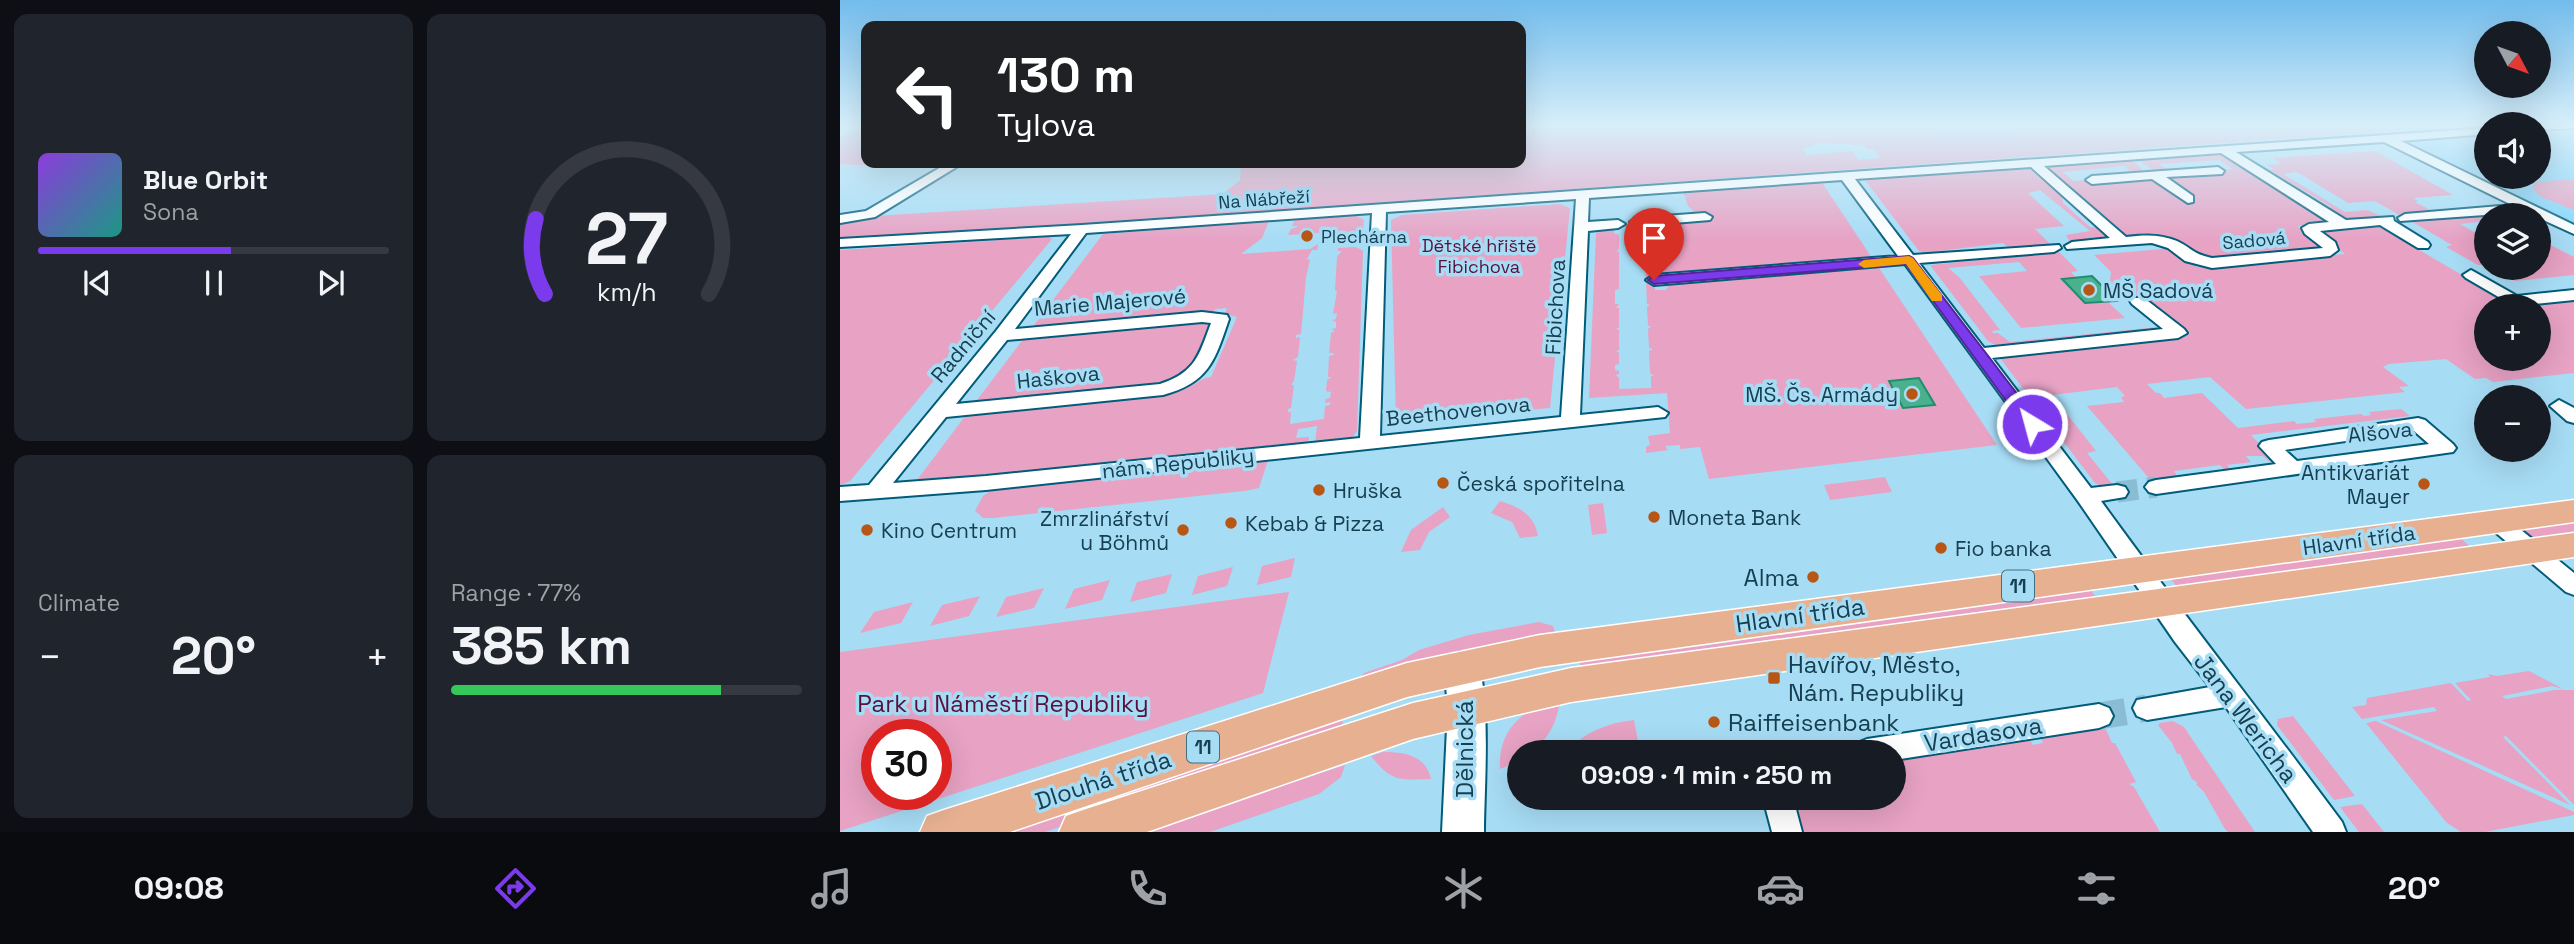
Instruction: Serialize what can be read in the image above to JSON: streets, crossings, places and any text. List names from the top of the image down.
{
  "streets": {
    "main road": ["Hlavní třída", "11", "Dlouhá třída"],
    "street": [
      "Na Nábřeží",
      "Sadová",
      "Marie Majerové",
      "Fibichova",
      "Radniční",
      "Haškova",
      "Beethovenova",
      "Alšova",
      "nám. Republiky",
      "Jana Wericha",
      "Vardasova",
      "Dělnická"
    ]
  },
  "crossings": [
    ["Na Nábřeží", "Fibichova"],
    ["Na Nábřeží", "Radniční"],
    ["Na Nábřeží", "Beethovenova"],
    ["Marie Majerové", "Radniční"],
    ["Marie Majerové", "Haškova"],
    ["Fibichova", "Beethovenova"],
    ["Radniční", "Haškova"],
    ["Radniční", "nám. Republiky"],
    ["Beethovenova", "nám. Republiky"],
    ["Hlavní třída", "11"],
    ["Hlavní třída", "Dělnická"],
    ["Hlavní třída", "Dlouhá třída"],
    ["11", "Jana Wericha"],
    ["11", "Dělnická"],
    ["11", "Dlouhá třída"],
    ["Dělnická", "Dlouhá třída"]
  ],
  "parks": ["Dětské hřiště Fibichova", "Park u Náměstí Republiky"],
  "places": {
    "other": [
      "Plechárna",
      "MŠ Sadová",
      "MŠ. Čs. Armády",
      "Česká spořitelna",
      "Antikvariát Mayer",
      "Hruška",
      "Moneta Bank",
      "Kebab & Pizza",
      "Kino Centrum",
      "Zmrzlinářství u Böhmů",
      "Fio banka",
      "Alma",
      "Raiffeisenbank"
    ],
    "transit": ["Havířov, Město, Nám. Republiky"]
  },
  "north": "bottom right",
  "page": {
    "map_buttons": ["+", "−"],
    "turn": ["130 m", "Tylova"],
    "song": ["Blue Orbit", "Sona"],
    "tile": [
      "Climate",
      ["Range · 77%", "385 km"]
    ],
    "heat": ["−", "20°", "+"],
    "limit": "30",
    "trip": "09:09 · 1 min · 250 m",
    "tabs": ["09:08", "20°"],
    "gauge": ["27", "km/h"]
  }
}
